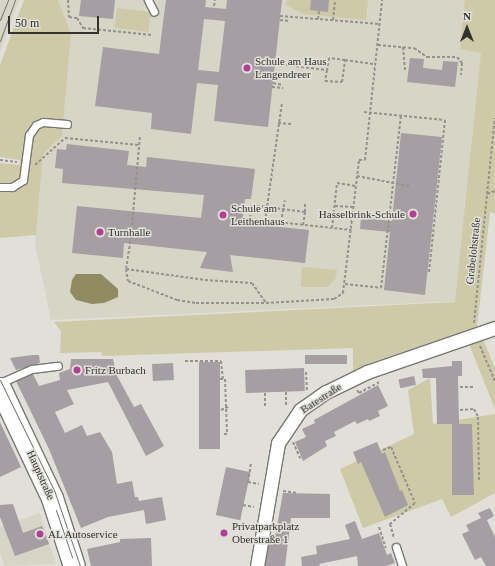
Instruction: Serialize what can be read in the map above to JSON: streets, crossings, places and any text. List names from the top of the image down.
{
  "streets": {
    "main road": ["Hauptstraße"],
    "street": ["Batestraße"],
    "path": ["Grabelohstraße"]
  },
  "crossings": [
    ["Grabelohstraße", "Batestraße"]
  ],
  "places": [
    "Schule am Haus Langendreer",
    "Hasselbrink-Schule",
    "Schule am Leithenhaus",
    "Turnhalle",
    "Fritz Burbach",
    "Privatparkplatz Oberstraße 1",
    "AL Autoservice"
  ],
  "scale_bar": "50 m",
  "north": "top"
}
